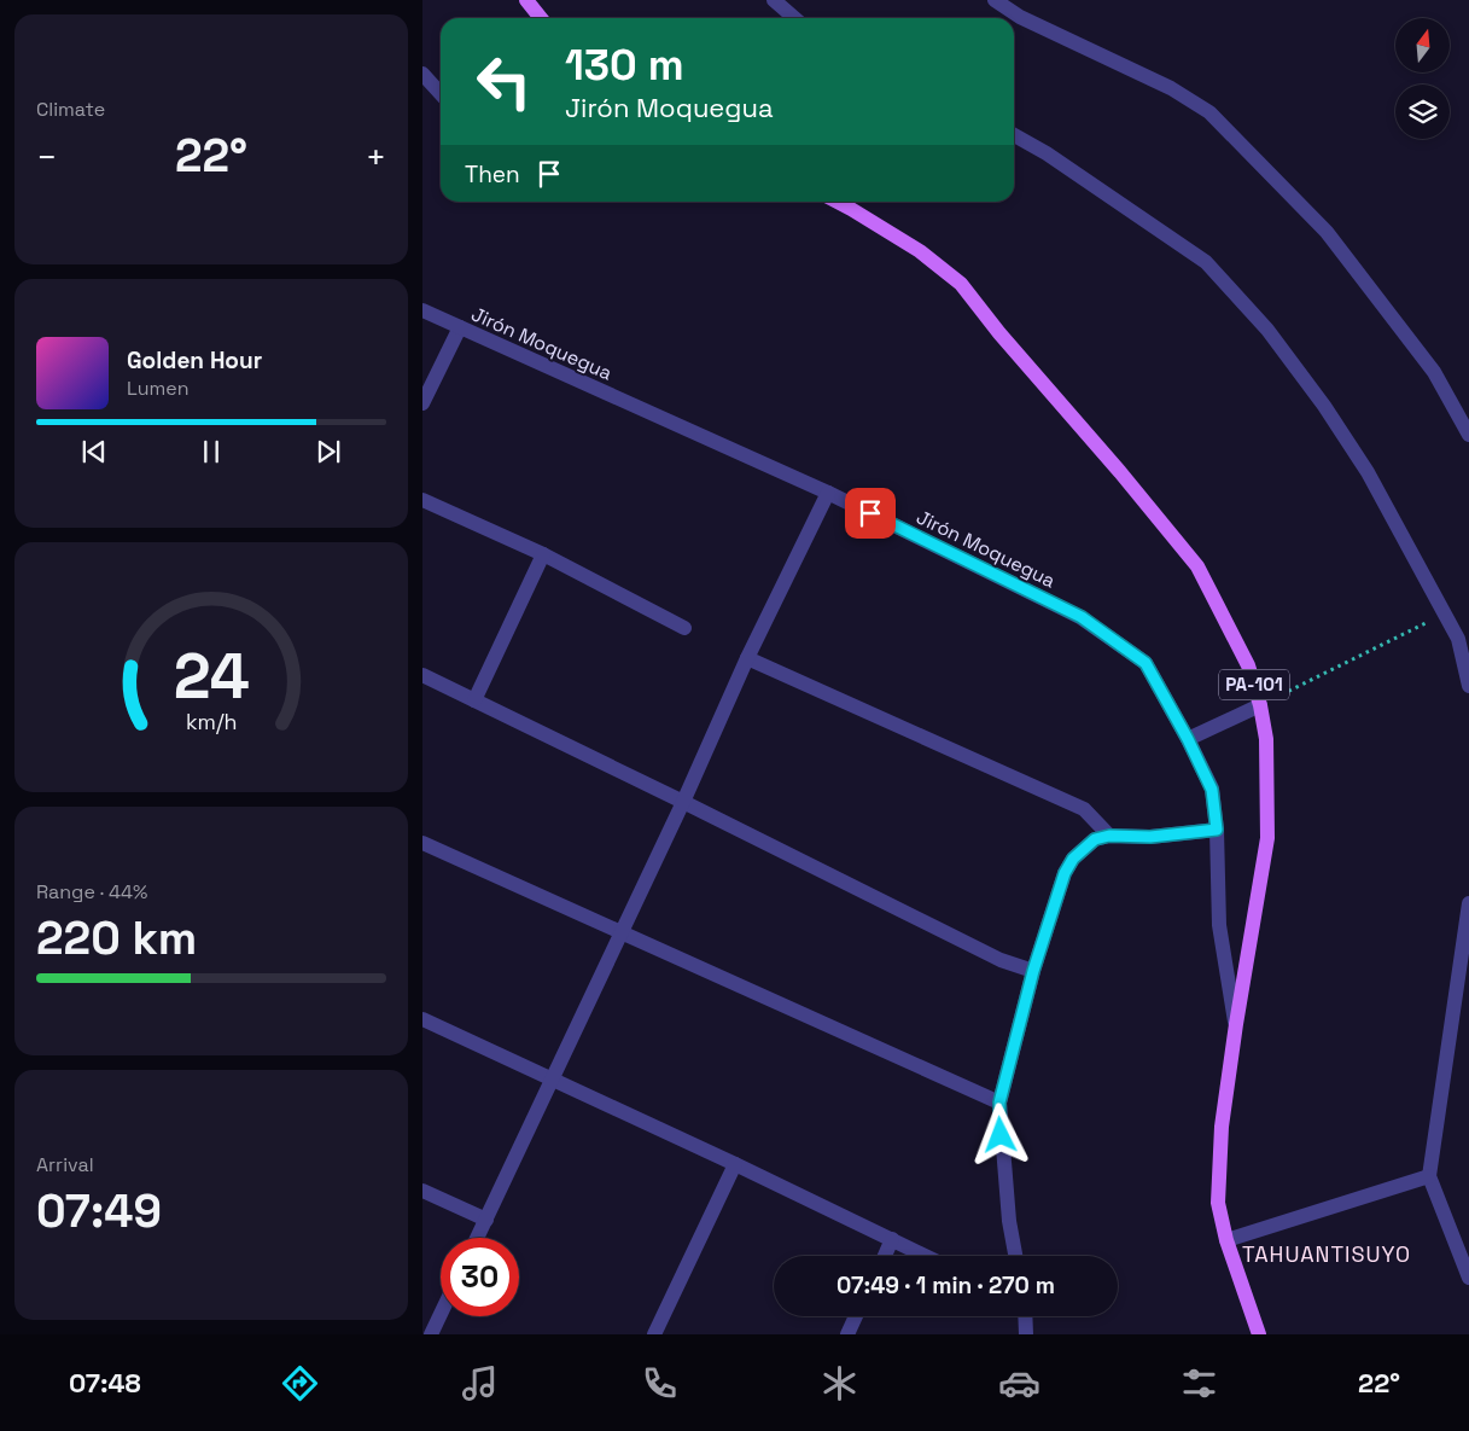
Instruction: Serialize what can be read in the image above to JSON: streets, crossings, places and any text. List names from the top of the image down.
{
  "streets": {
    "main road": ["PA-101"],
    "street": ["Jirón Moquegua"]
  },
  "crossings": [
    ["Jirón Moquegua", "PA-101"]
  ],
  "districts": ["TAHUANTISUYO"],
  "north": "top",
  "page": {
    "tile": [
      "Climate",
      ["Range · 44%", "220 km"],
      ["Arrival", "07:49"]
    ],
    "turn": ["130 m", "Jirón Moquegua"],
    "heat": ["−", "22°", "+"],
    "then": "Then",
    "song": ["Golden Hour", "Lumen"],
    "limit": "30",
    "trip": "07:49 · 1 min · 270 m",
    "tabs": ["07:48", "22°"],
    "gauge": ["24", "km/h"]
  }
}
